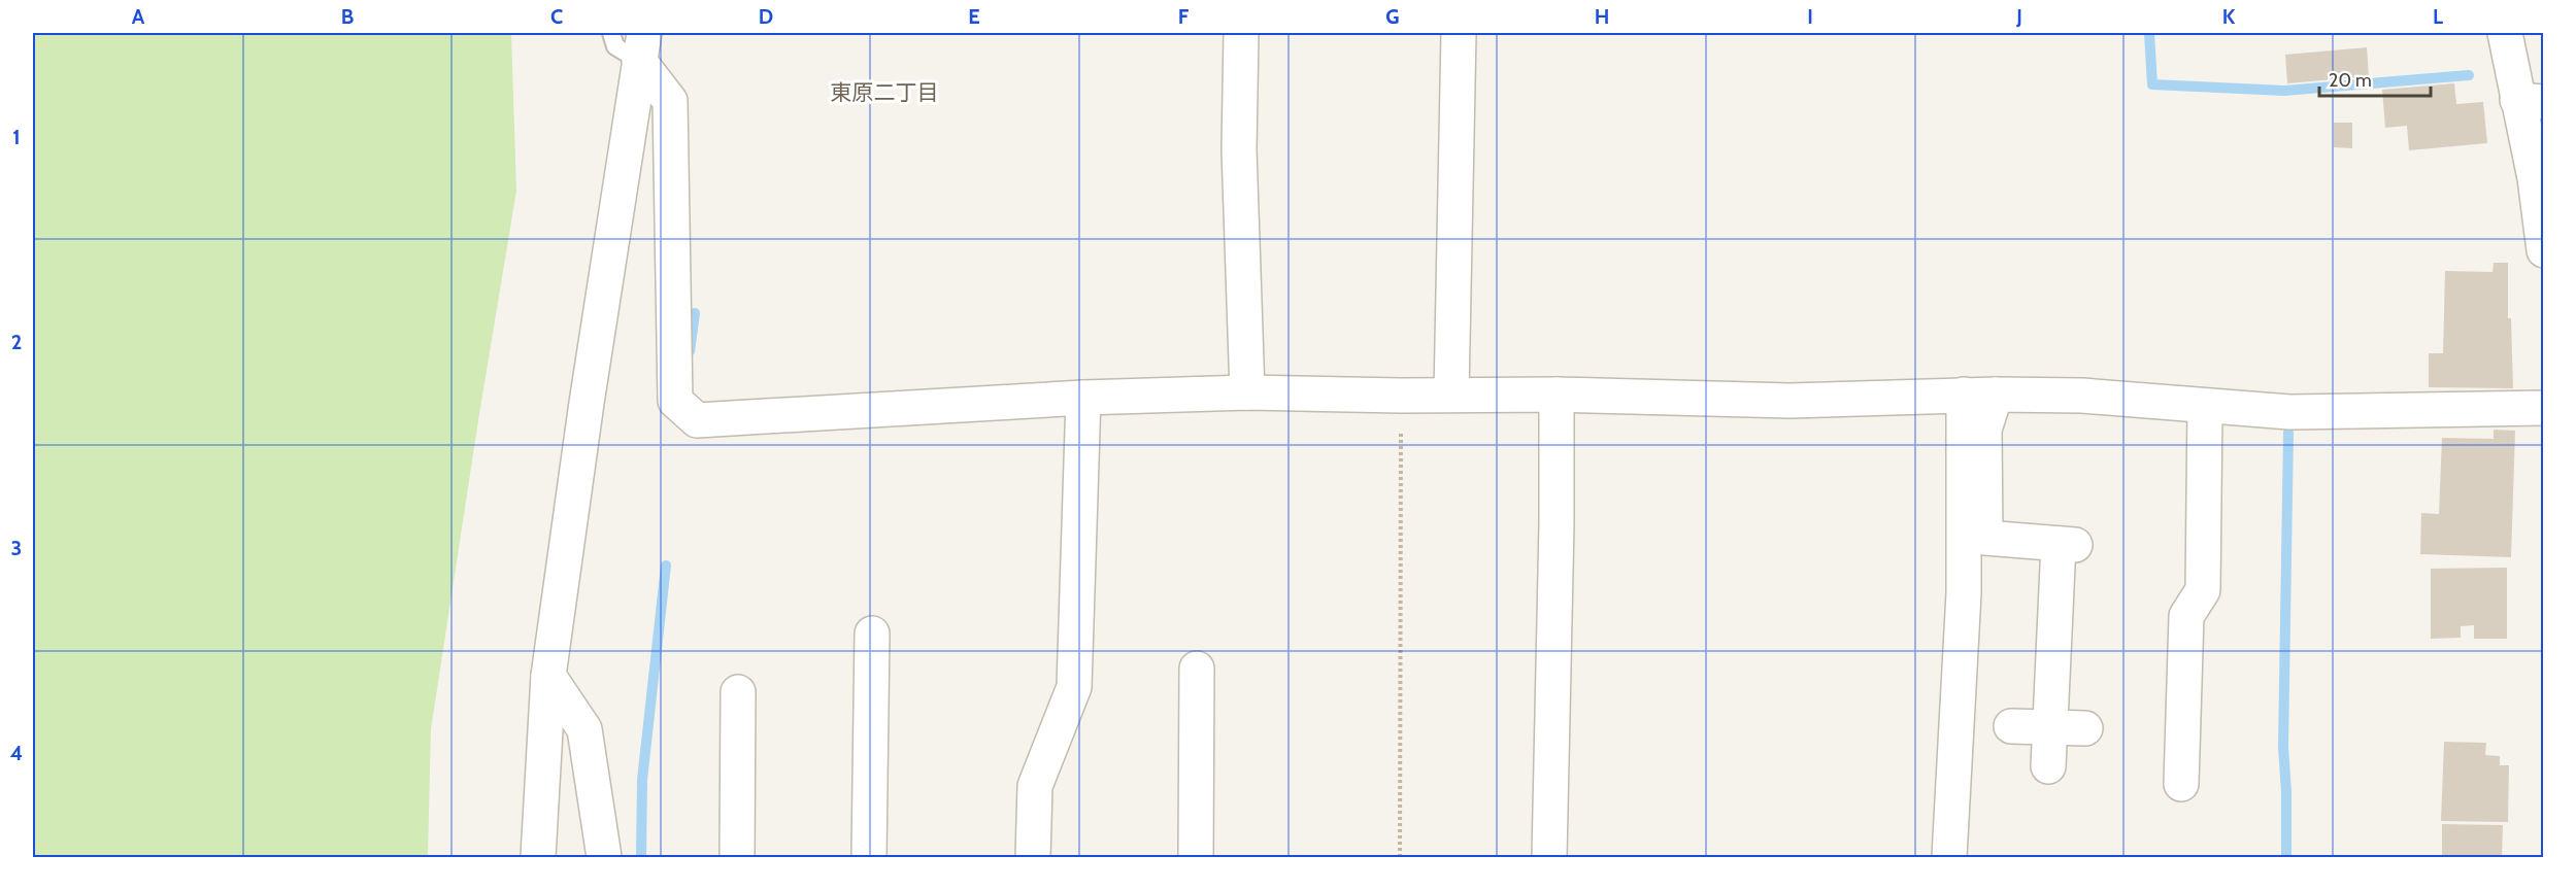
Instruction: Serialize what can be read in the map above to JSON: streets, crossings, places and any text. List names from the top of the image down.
{
  "districts": ["東原二丁目"],
  "scale_bar": "20 m",
  "grid": {
    "columns": [
      "A",
      "B",
      "C",
      "D",
      "E",
      "F",
      "G",
      "H",
      "I",
      "J",
      "K",
      "L"
    ],
    "rows": [
      "1",
      "2",
      "3",
      "4"
    ]
  }
}
